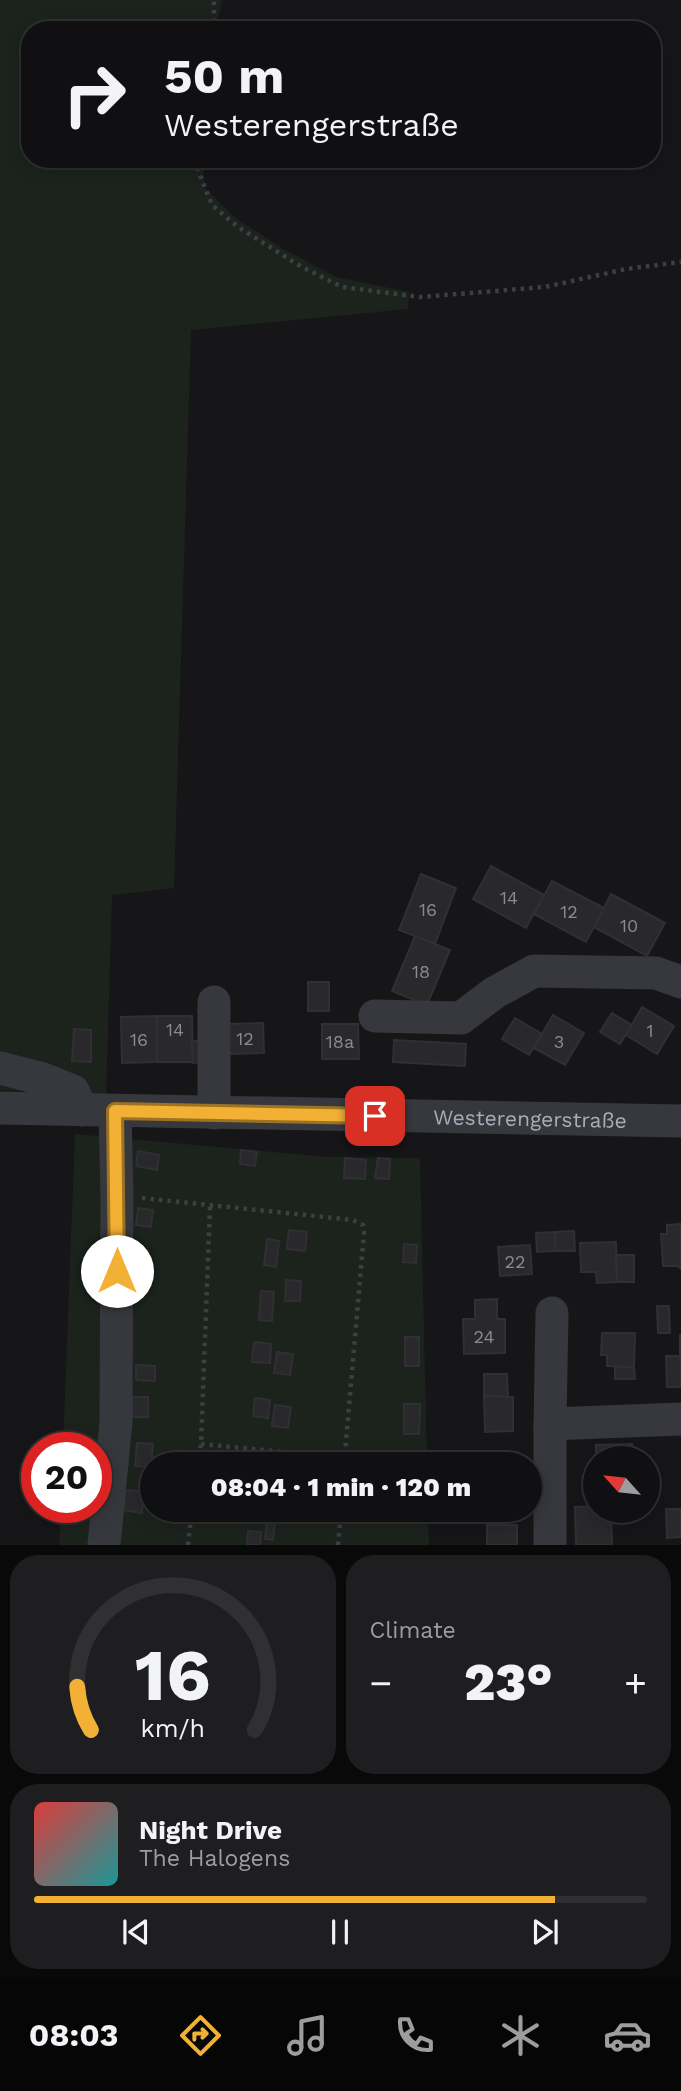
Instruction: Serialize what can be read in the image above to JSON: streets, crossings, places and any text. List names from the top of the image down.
{
  "streets": {
    "street": ["Westerengerstraße"]
  },
  "house_numbers": [
    "14",
    "16",
    "12",
    "10",
    "18",
    "14",
    "1",
    "12",
    "16",
    "18a",
    "3",
    "22",
    "24"
  ],
  "north": "top left",
  "page": {
    "turn": ["50 m", "Westerengerstraße"],
    "limit": "20",
    "trip": "08:04 · 1 min · 120 m",
    "tile": "Climate",
    "heat": ["−", "23°", "+"],
    "song": ["Night Drive", "The Halogens"],
    "tabs": "08:03",
    "gauge": ["16", "km/h"]
  }
}
